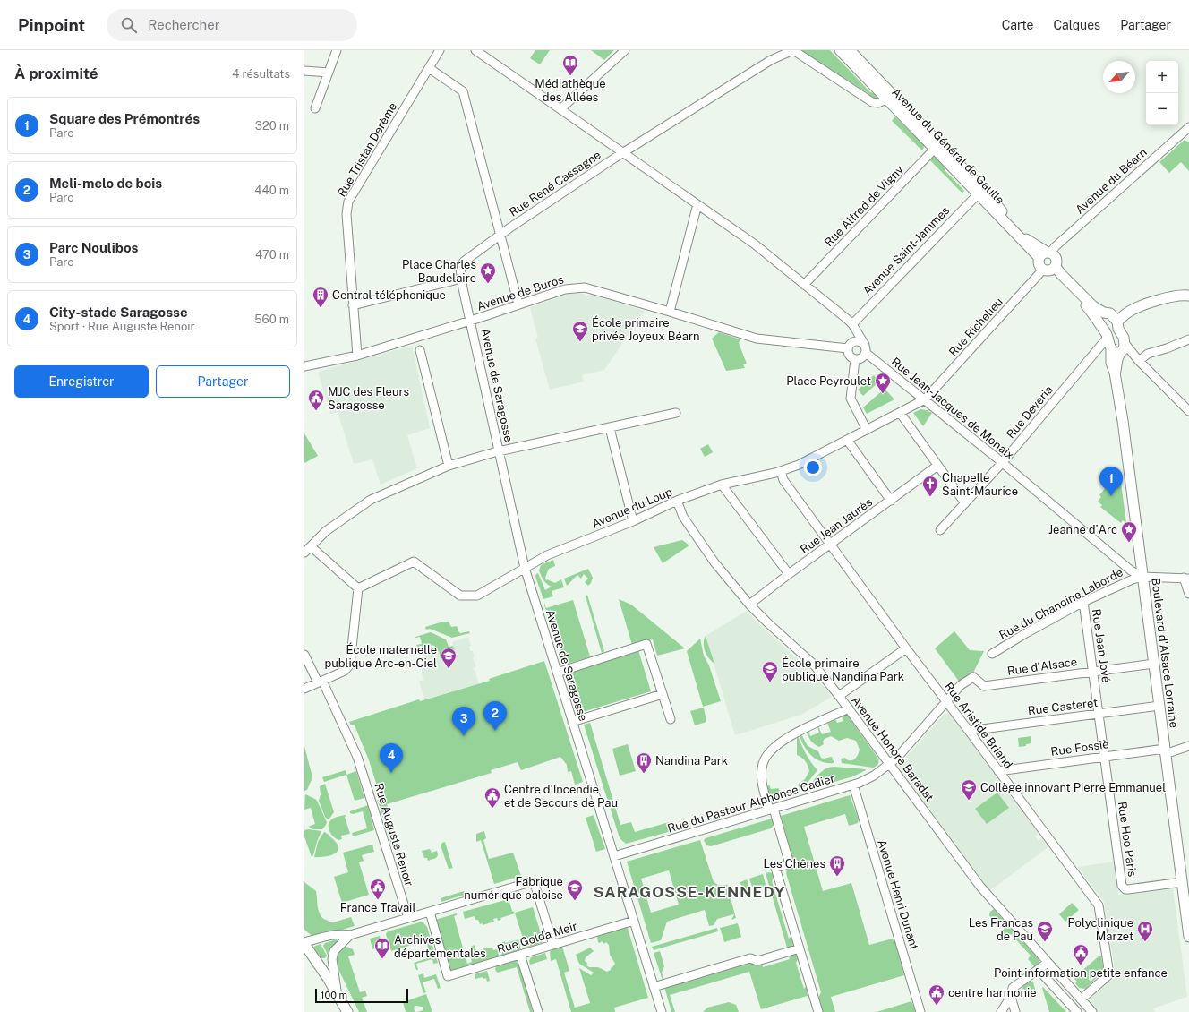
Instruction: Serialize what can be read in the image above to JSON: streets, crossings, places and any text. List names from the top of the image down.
{
  "streets": {
    "main road": ["Avenue du Général de Gaulle", "Boulevard d'Alsace Lorraine"],
    "street": [
      "Rue Tristan Derème",
      "Avenue du Béarn",
      "Rue René Cassagne",
      "Rue Alfred de Vigny",
      "Avenue Saint-Jammes",
      "Avenue de Buros",
      "Rue Richelieu",
      "Avenue de Saragosse",
      "Rue Jean-Jacques de Monaix",
      "Rue Deveria",
      "Avenue du Loup",
      "Rue Jean Jaurès",
      "Rue du Chanoine Laborde",
      "Rue Jean Jové",
      "Rue d'Alsace",
      "Rue Casteret",
      "Rue Aristide Briand",
      "Rue Fossiè",
      "Avenue Honoré Baradat",
      "Rue du Pasteur Alphonse Cadier",
      "Rue Auguste Renoir",
      "Rue Hoo Paris",
      "Avenue Henri Dunant",
      "Rue Golda Meir"
    ]
  },
  "crossings": [
    ["Avenue du Général de Gaulle", "Avenue du Béarn"],
    ["Avenue du Général de Gaulle", "Rue Alfred de Vigny"],
    ["Avenue du Général de Gaulle", "Avenue Saint-Jammes"],
    ["Avenue du Général de Gaulle", "Rue Richelieu"],
    ["Avenue du Général de Gaulle", "Boulevard d'Alsace Lorraine"],
    ["Rue Tristan Derème", "Avenue de Buros"],
    ["Avenue de Buros", "Avenue de Saragosse"],
    ["Avenue de Buros", "Rue Jean-Jacques de Monaix"],
    ["Rue Richelieu", "Rue Jean-Jacques de Monaix"],
    ["Rue Richelieu", "Avenue du Loup"],
    ["Avenue de Saragosse", "Avenue du Loup"],
    ["Avenue de Saragosse", "Rue du Pasteur Alphonse Cadier"],
    ["Avenue de Saragosse", "Rue Golda Meir"],
    ["Rue Jean-Jacques de Monaix", "Rue Deveria"],
    ["Rue Jean-Jacques de Monaix", "Avenue du Loup"],
    ["Rue Jean-Jacques de Monaix", "Rue du Chanoine Laborde"],
    ["Rue Jean-Jacques de Monaix", "Boulevard d'Alsace Lorraine"],
    ["Avenue du Loup", "Rue Aristide Briand"],
    ["Avenue du Loup", "Avenue Honoré Baradat"],
    ["Rue Jean Jaurès", "Rue Aristide Briand"],
    ["Rue Jean Jaurès", "Avenue Honoré Baradat"],
    ["Rue du Chanoine Laborde", "Rue Jean Jové"],
    ["Rue du Chanoine Laborde", "Boulevard d'Alsace Lorraine"],
    ["Rue Jean Jové", "Rue d'Alsace"],
    ["Rue Jean Jové", "Rue Casteret"],
    ["Rue Jean Jové", "Rue Fossiè"],
    ["Rue Jean Jové", "Rue Hoo Paris"],
    ["Boulevard d'Alsace Lorraine", "Rue d'Alsace"],
    ["Boulevard d'Alsace Lorraine", "Rue Casteret"],
    ["Boulevard d'Alsace Lorraine", "Rue Fossiè"],
    ["Boulevard d'Alsace Lorraine", "Rue Hoo Paris"],
    ["Rue d'Alsace", "Rue Aristide Briand"],
    ["Rue Casteret", "Rue Aristide Briand"],
    ["Rue Aristide Briand", "Rue Fossiè"],
    ["Rue Aristide Briand", "Avenue Honoré Baradat"],
    ["Rue Fossiè", "Rue Hoo Paris"],
    ["Avenue Honoré Baradat", "Rue du Pasteur Alphonse Cadier"],
    ["Rue du Pasteur Alphonse Cadier", "Avenue Henri Dunant"]
  ],
  "districts": ["SARAGOSSE-KENNEDY"],
  "places": {
    "library": ["Médiathèque des Allées", "Archives départementales"],
    "place": ["Place Charles Baudelaire", "Place Peyroulet", "Jeanne d'Arc"],
    "building": ["Central téléphonique", "Nandina Park", "Les Chênes"],
    "school or university": [
      "École primaire privée Joyeux Béarn",
      "École maternelle publique Arc-en-Ciel",
      "École primaire publique Nandina Park",
      "Collège innovant Pierre Emmanuel",
      "Fabrique numérique paloise",
      "Les Francas de Pau"
    ],
    "public building": [
      "MJC des Fleurs Saragosse",
      "Centre d'Incendie et de Secours de Pau",
      "France Travail",
      "Point information petite enfance",
      "centre harmonie"
    ],
    "church": ["Chapelle Saint-Maurice"],
    "hospital": ["Polyclinique Marzet"]
  },
  "scale_bar": "100 m",
  "north": "bottom left",
  "page": {
    "header": "Pinpoint",
    "search": "Rechercher",
    "nav": ["Carte", "Calques", "Partager"],
    "heading": ["À proximité", "4 résultats"],
    "map_buttons": ["+", "−"],
    "list": [
      {
        "mark": "1",
        "name": "Square des Prémontrés",
        "note": "Parc",
        "value": "320 m"
      },
      {
        "mark": "2",
        "name": "Meli-melo de bois",
        "note": "Parc",
        "value": "440 m"
      },
      {
        "mark": "3",
        "name": "Parc Noulibos",
        "note": "Parc",
        "value": "470 m"
      },
      {
        "mark": "4",
        "name": "City-stade Saragosse",
        "note": "Sport · Rue Auguste Renoir",
        "value": "560 m"
      }
    ],
    "buttons": ["Enregistrer", "Partager"],
    "pins": [
      "1",
      "2",
      "3",
      "4"
    ],
    "scale": "100 m"
  }
}
